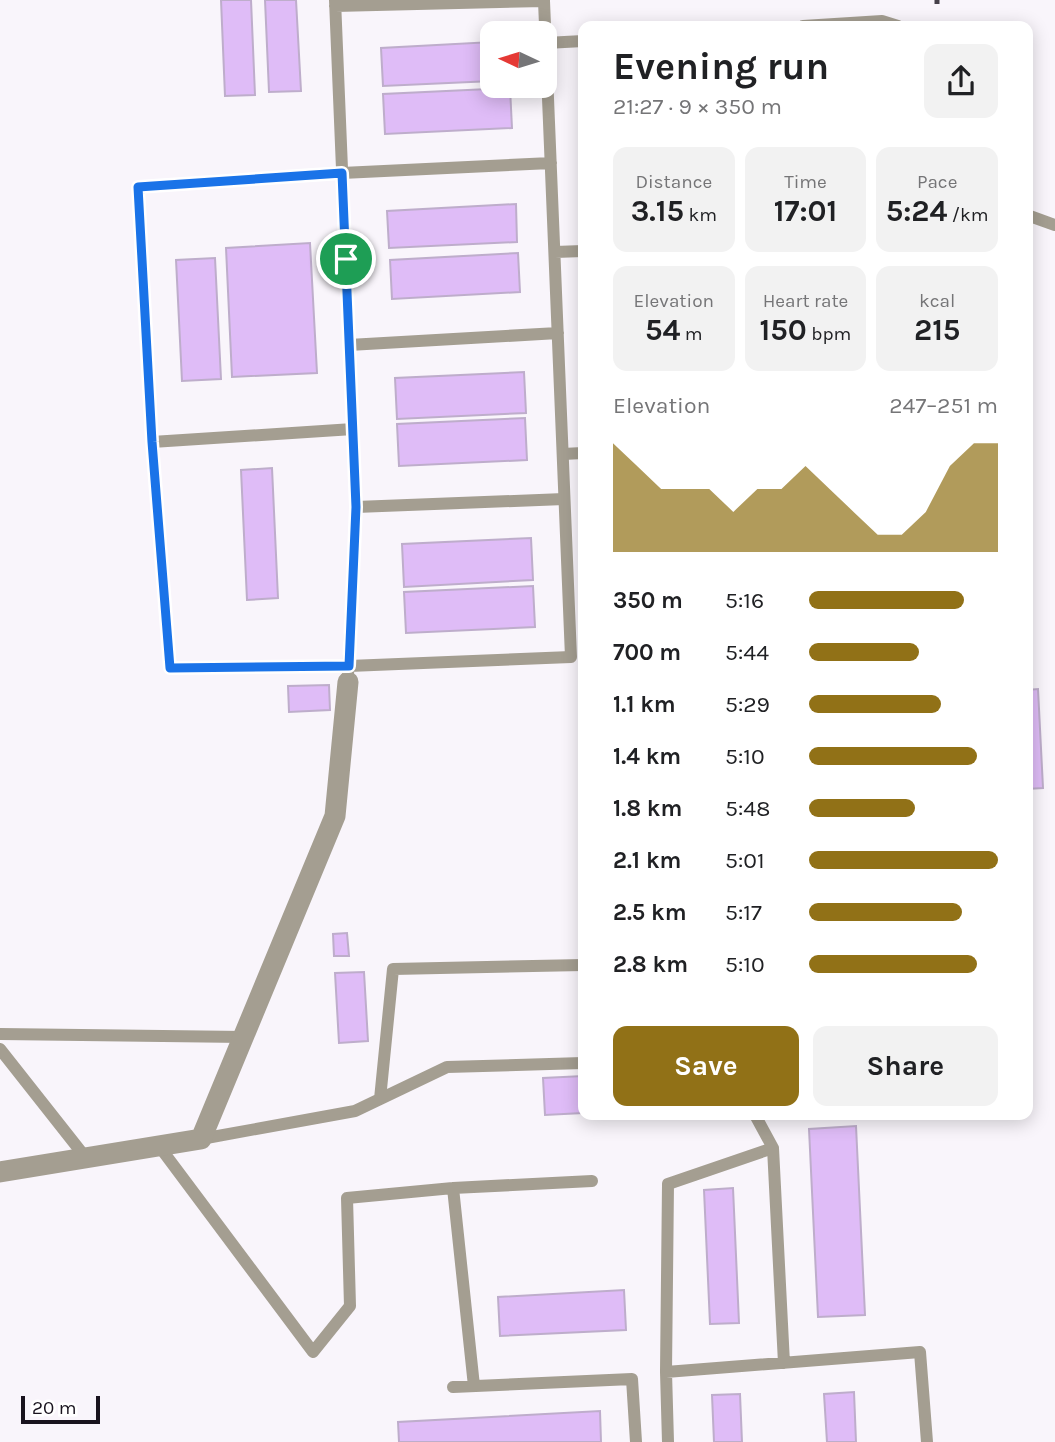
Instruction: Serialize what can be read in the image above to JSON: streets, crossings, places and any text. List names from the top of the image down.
{
  "scale_bar": "20 m",
  "north": "left",
  "page": {
    "heading": ["Evening run", "21:27 · 9 × 350 m"],
    "stats": [
      ["Distance", "3.15 km"],
      ["Time", "17:01"],
      ["Pace", "5:24 /km"],
      ["Elevation", "54 m"],
      ["Heart rate", "150 bpm"],
      ["kcal", "215"]
    ],
    "chart": ["Elevation", "247–251 m"],
    "list": [
      {
        "name": "350 m",
        "note": "5:16"
      },
      {
        "name": "700 m",
        "note": "5:44"
      },
      {
        "name": "1.1 km",
        "note": "5:29"
      },
      {
        "name": "1.4 km",
        "note": "5:10"
      },
      {
        "name": "1.8 km",
        "note": "5:48"
      },
      {
        "name": "2.1 km",
        "note": "5:01"
      },
      {
        "name": "2.5 km",
        "note": "5:17"
      },
      {
        "name": "2.8 km",
        "note": "5:10"
      }
    ],
    "buttons": ["Save", "Share"],
    "scale": "20 m"
  }
}
